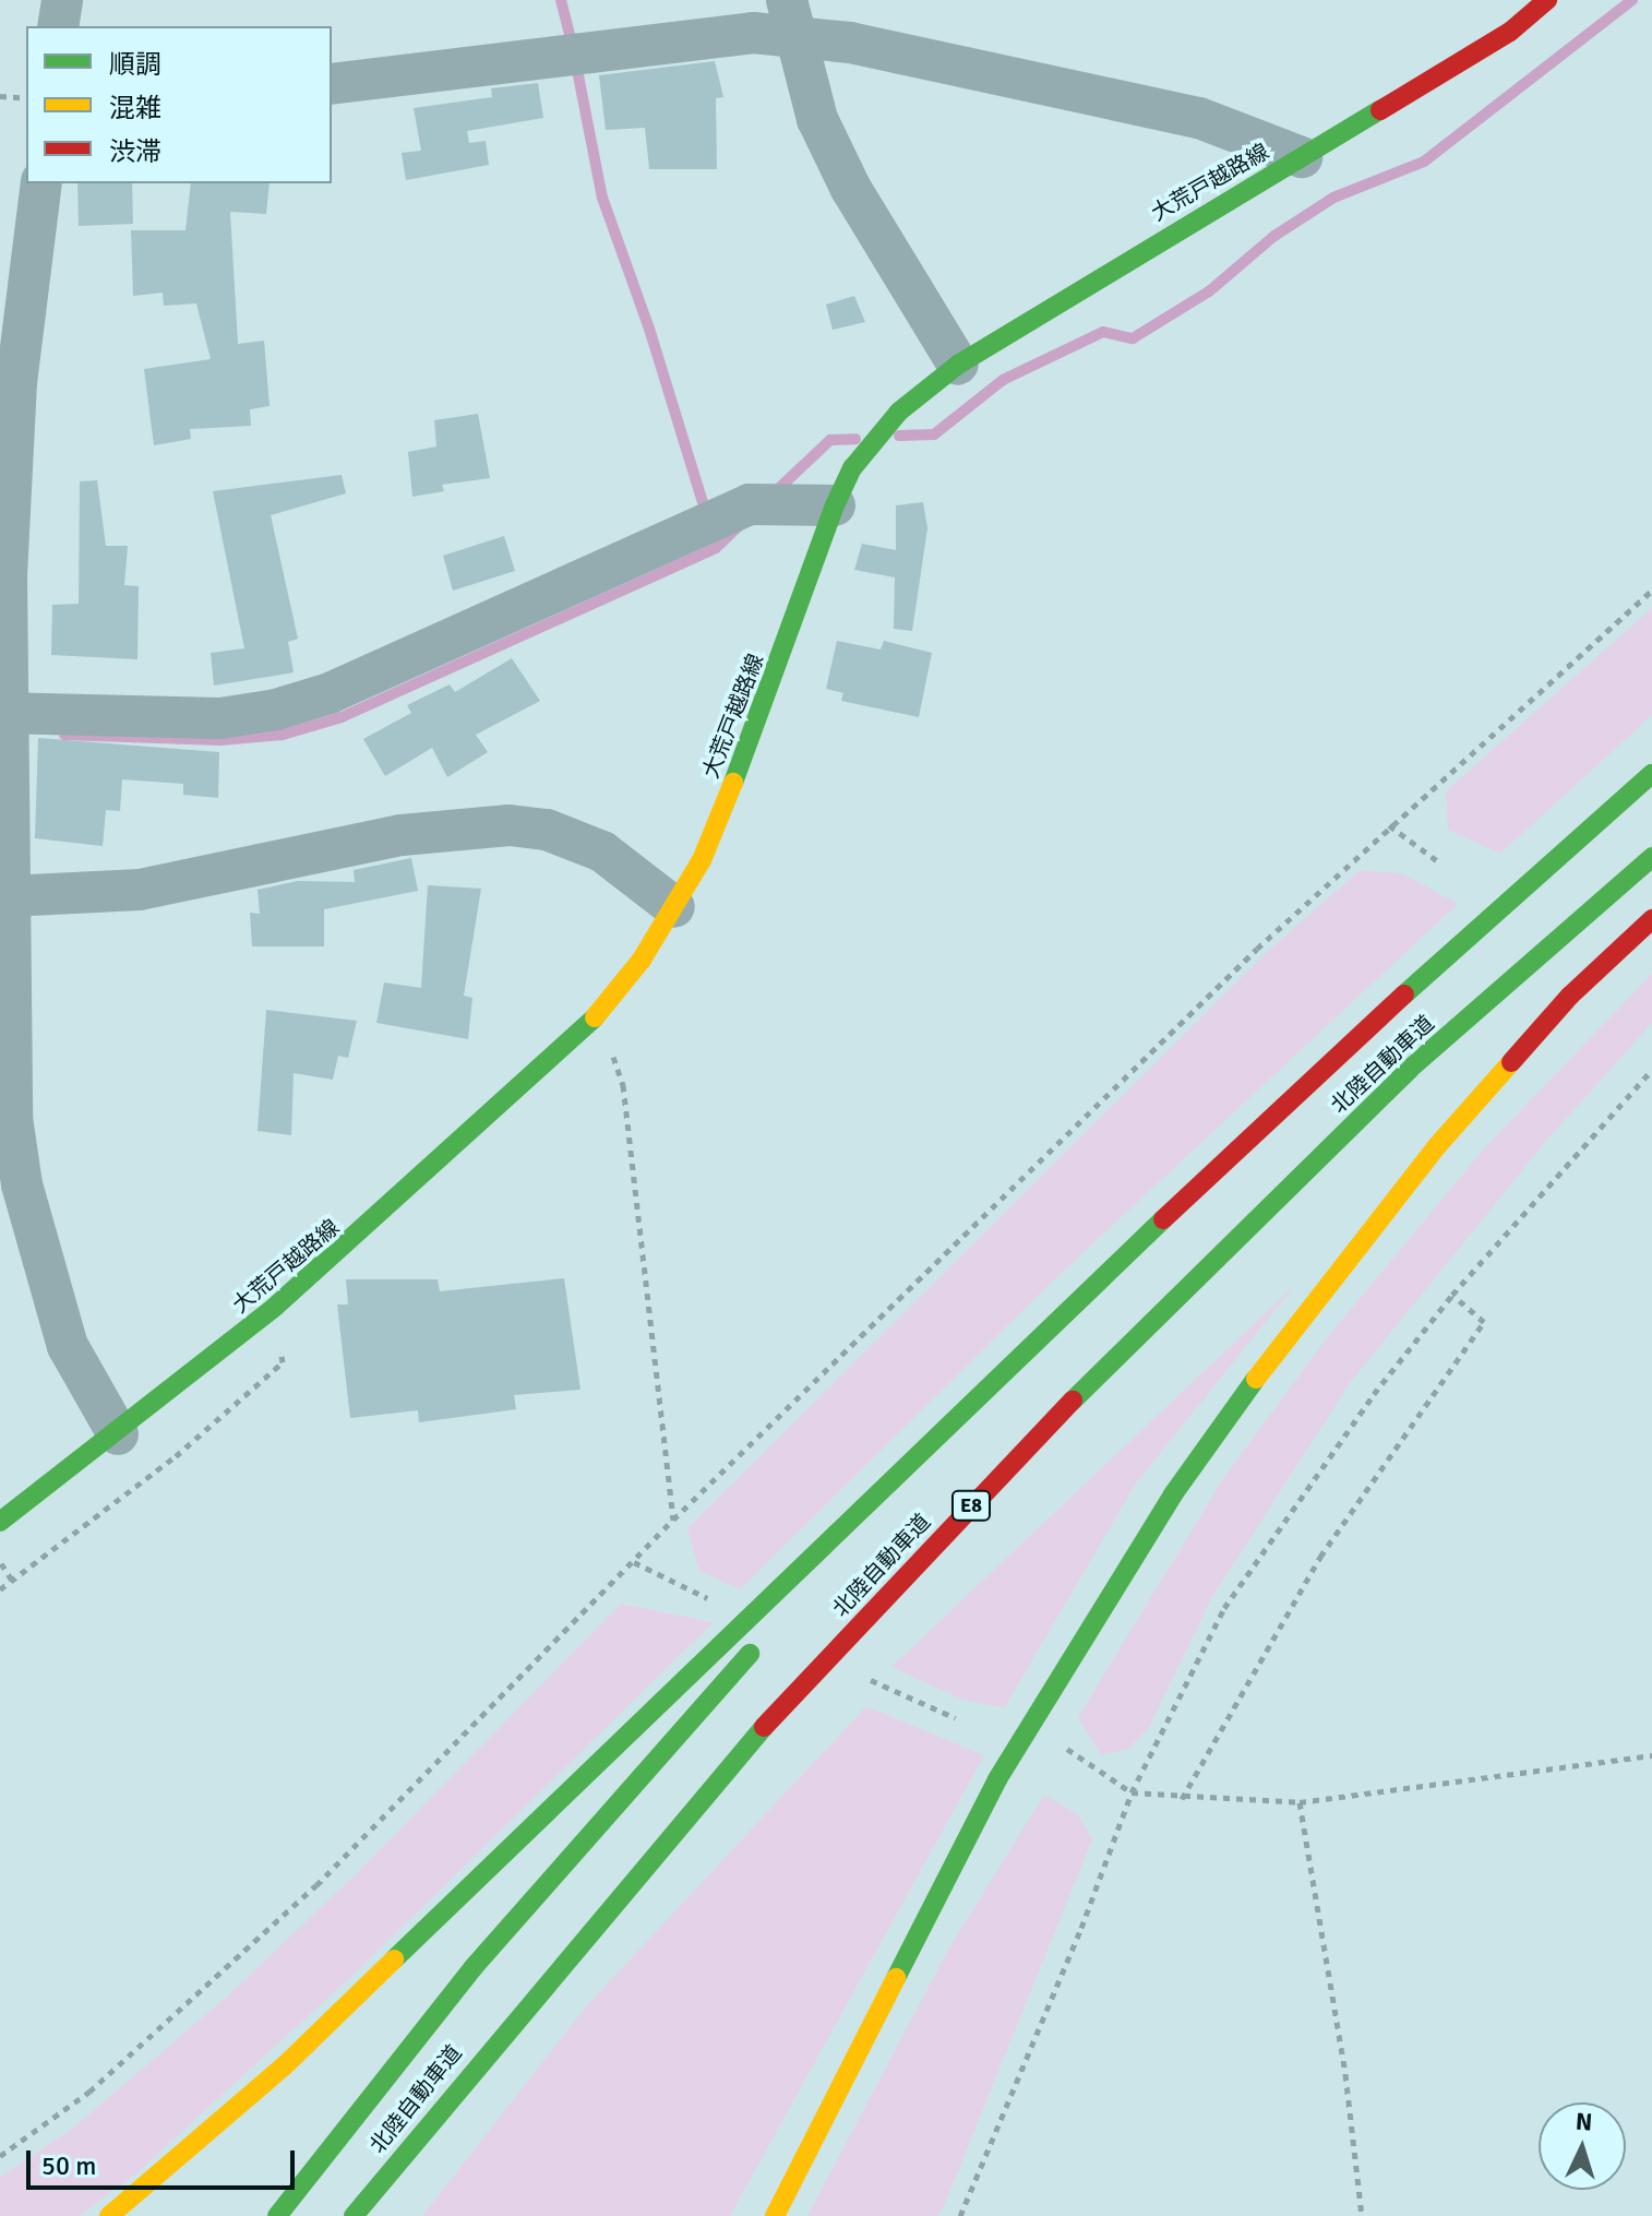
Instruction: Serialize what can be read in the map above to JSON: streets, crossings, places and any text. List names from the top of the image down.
{
  "streets": {
    "main road": ["大荒戸越路線", "北陸自動車道", "E8"]
  },
  "legend": ["順調", "混雑", "渋滞"],
  "scale_bar": "50 m",
  "north": "top"
}
